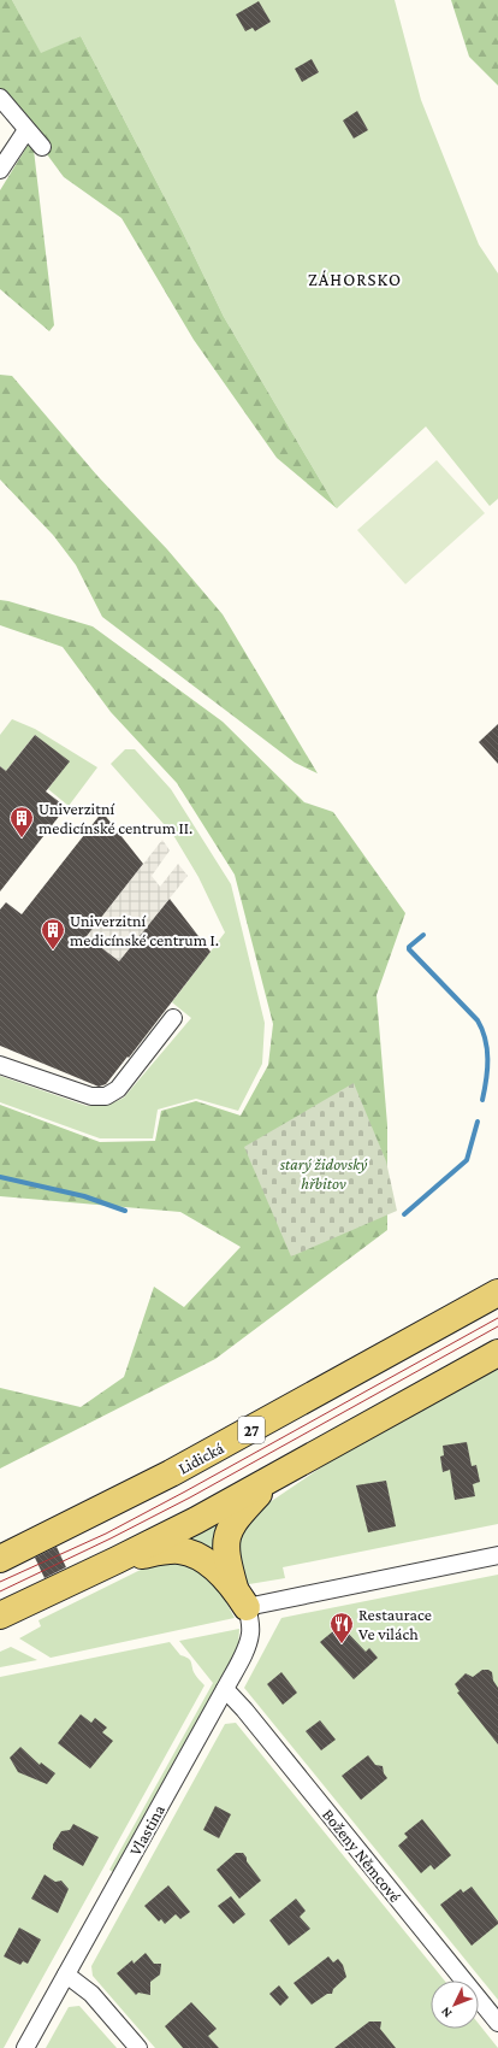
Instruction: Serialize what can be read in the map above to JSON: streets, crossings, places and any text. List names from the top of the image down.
{
  "streets": {
    "main road": ["27", "Lidická"],
    "street": ["Vlastina", "Boženy Němcové"]
  },
  "crossings": [
    ["Vlastina", "Boženy Němcové"]
  ],
  "districts": ["ZÁHORSKO"],
  "parks": ["starý židovský hřbitov"],
  "places": {
    "building": ["Univerzitní medicínské centrum II.", "Univerzitní medicínské centrum I."],
    "restaurant": ["Restaurace Ve vilách"]
  },
  "north": "bottom left"
}
